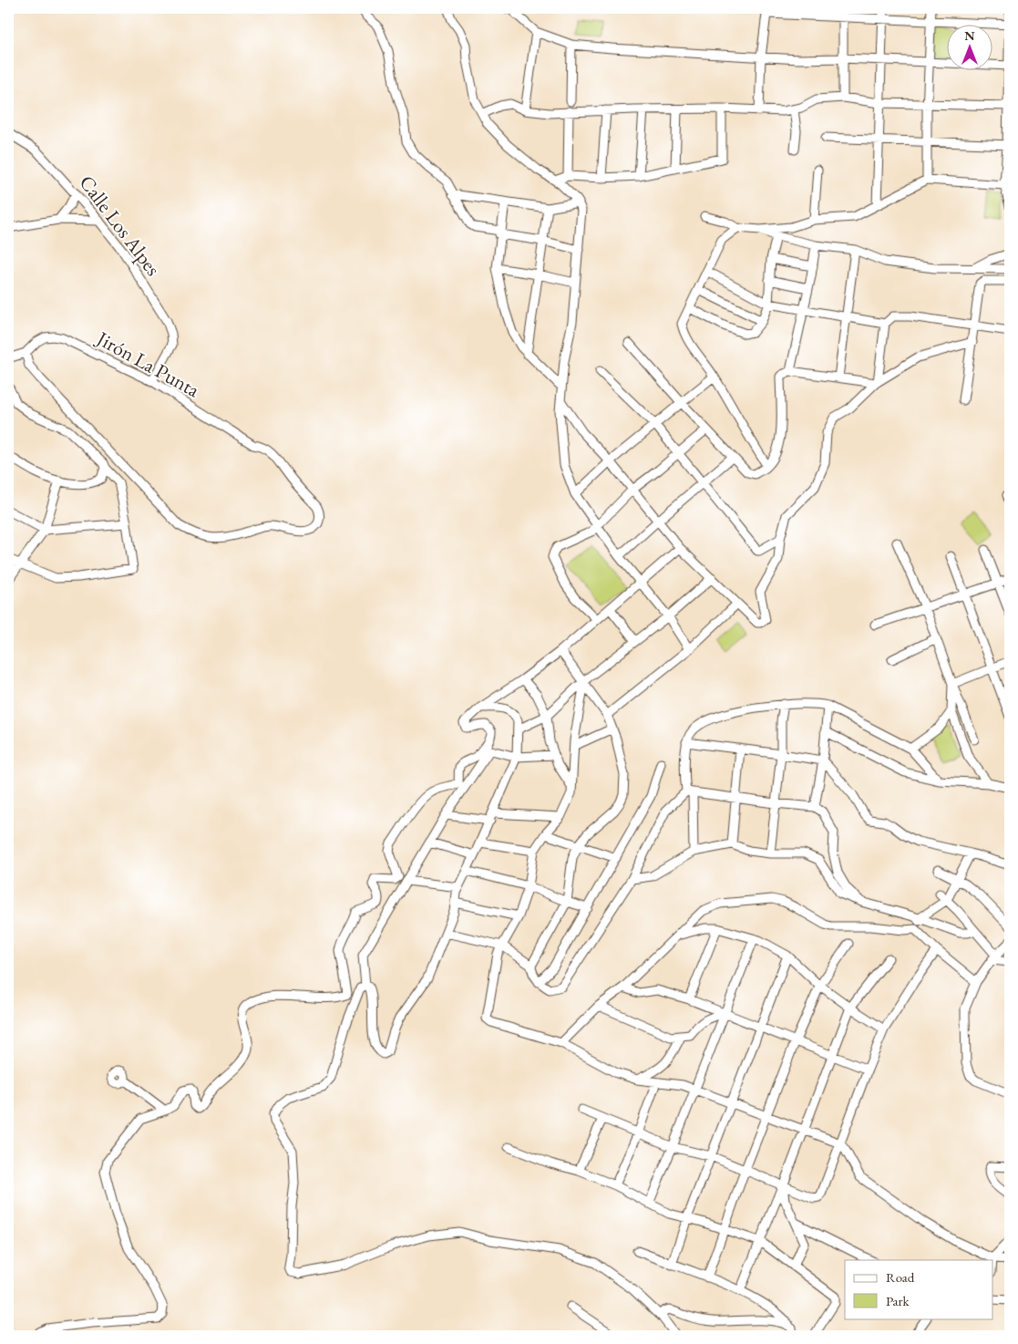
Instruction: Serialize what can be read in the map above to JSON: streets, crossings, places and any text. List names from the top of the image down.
{
  "streets": {
    "street": ["Calle Los Alpes", "Jirón La Punta"]
  },
  "crossings": [
    ["Calle Los Alpes", "Jirón La Punta"]
  ],
  "legend": ["Road", "Park"],
  "north": "top"
}
